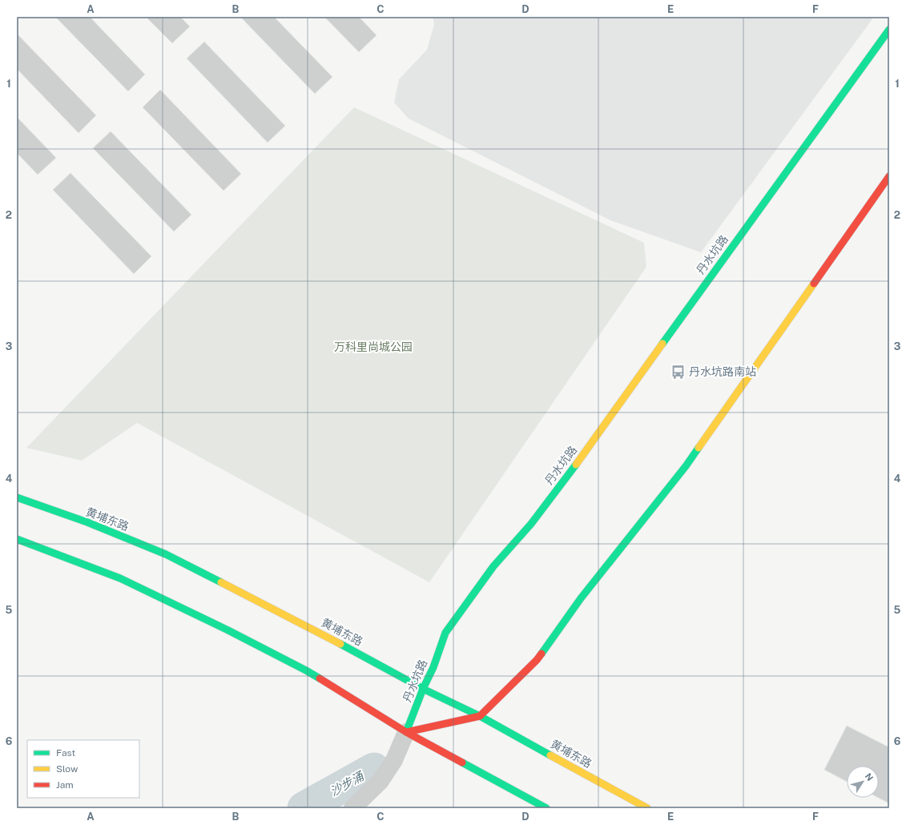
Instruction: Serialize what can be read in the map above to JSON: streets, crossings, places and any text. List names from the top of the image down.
{
  "streets": {
    "main road": ["丹水坑路", "黄埔东路"]
  },
  "crossings": [
    ["丹水坑路", "黄埔东路"]
  ],
  "water": ["沙步涌"],
  "parks": ["万科里尚城公园"],
  "places": {
    "bus stop": ["丹水坑路南站"]
  },
  "legend": ["Fast", "Slow", "Jam"],
  "north": "top right",
  "grid": {
    "columns": [
      "A",
      "B",
      "C",
      "D",
      "E",
      "F"
    ],
    "rows": [
      "1",
      "2",
      "3",
      "4",
      "5",
      "6"
    ]
  }
}
